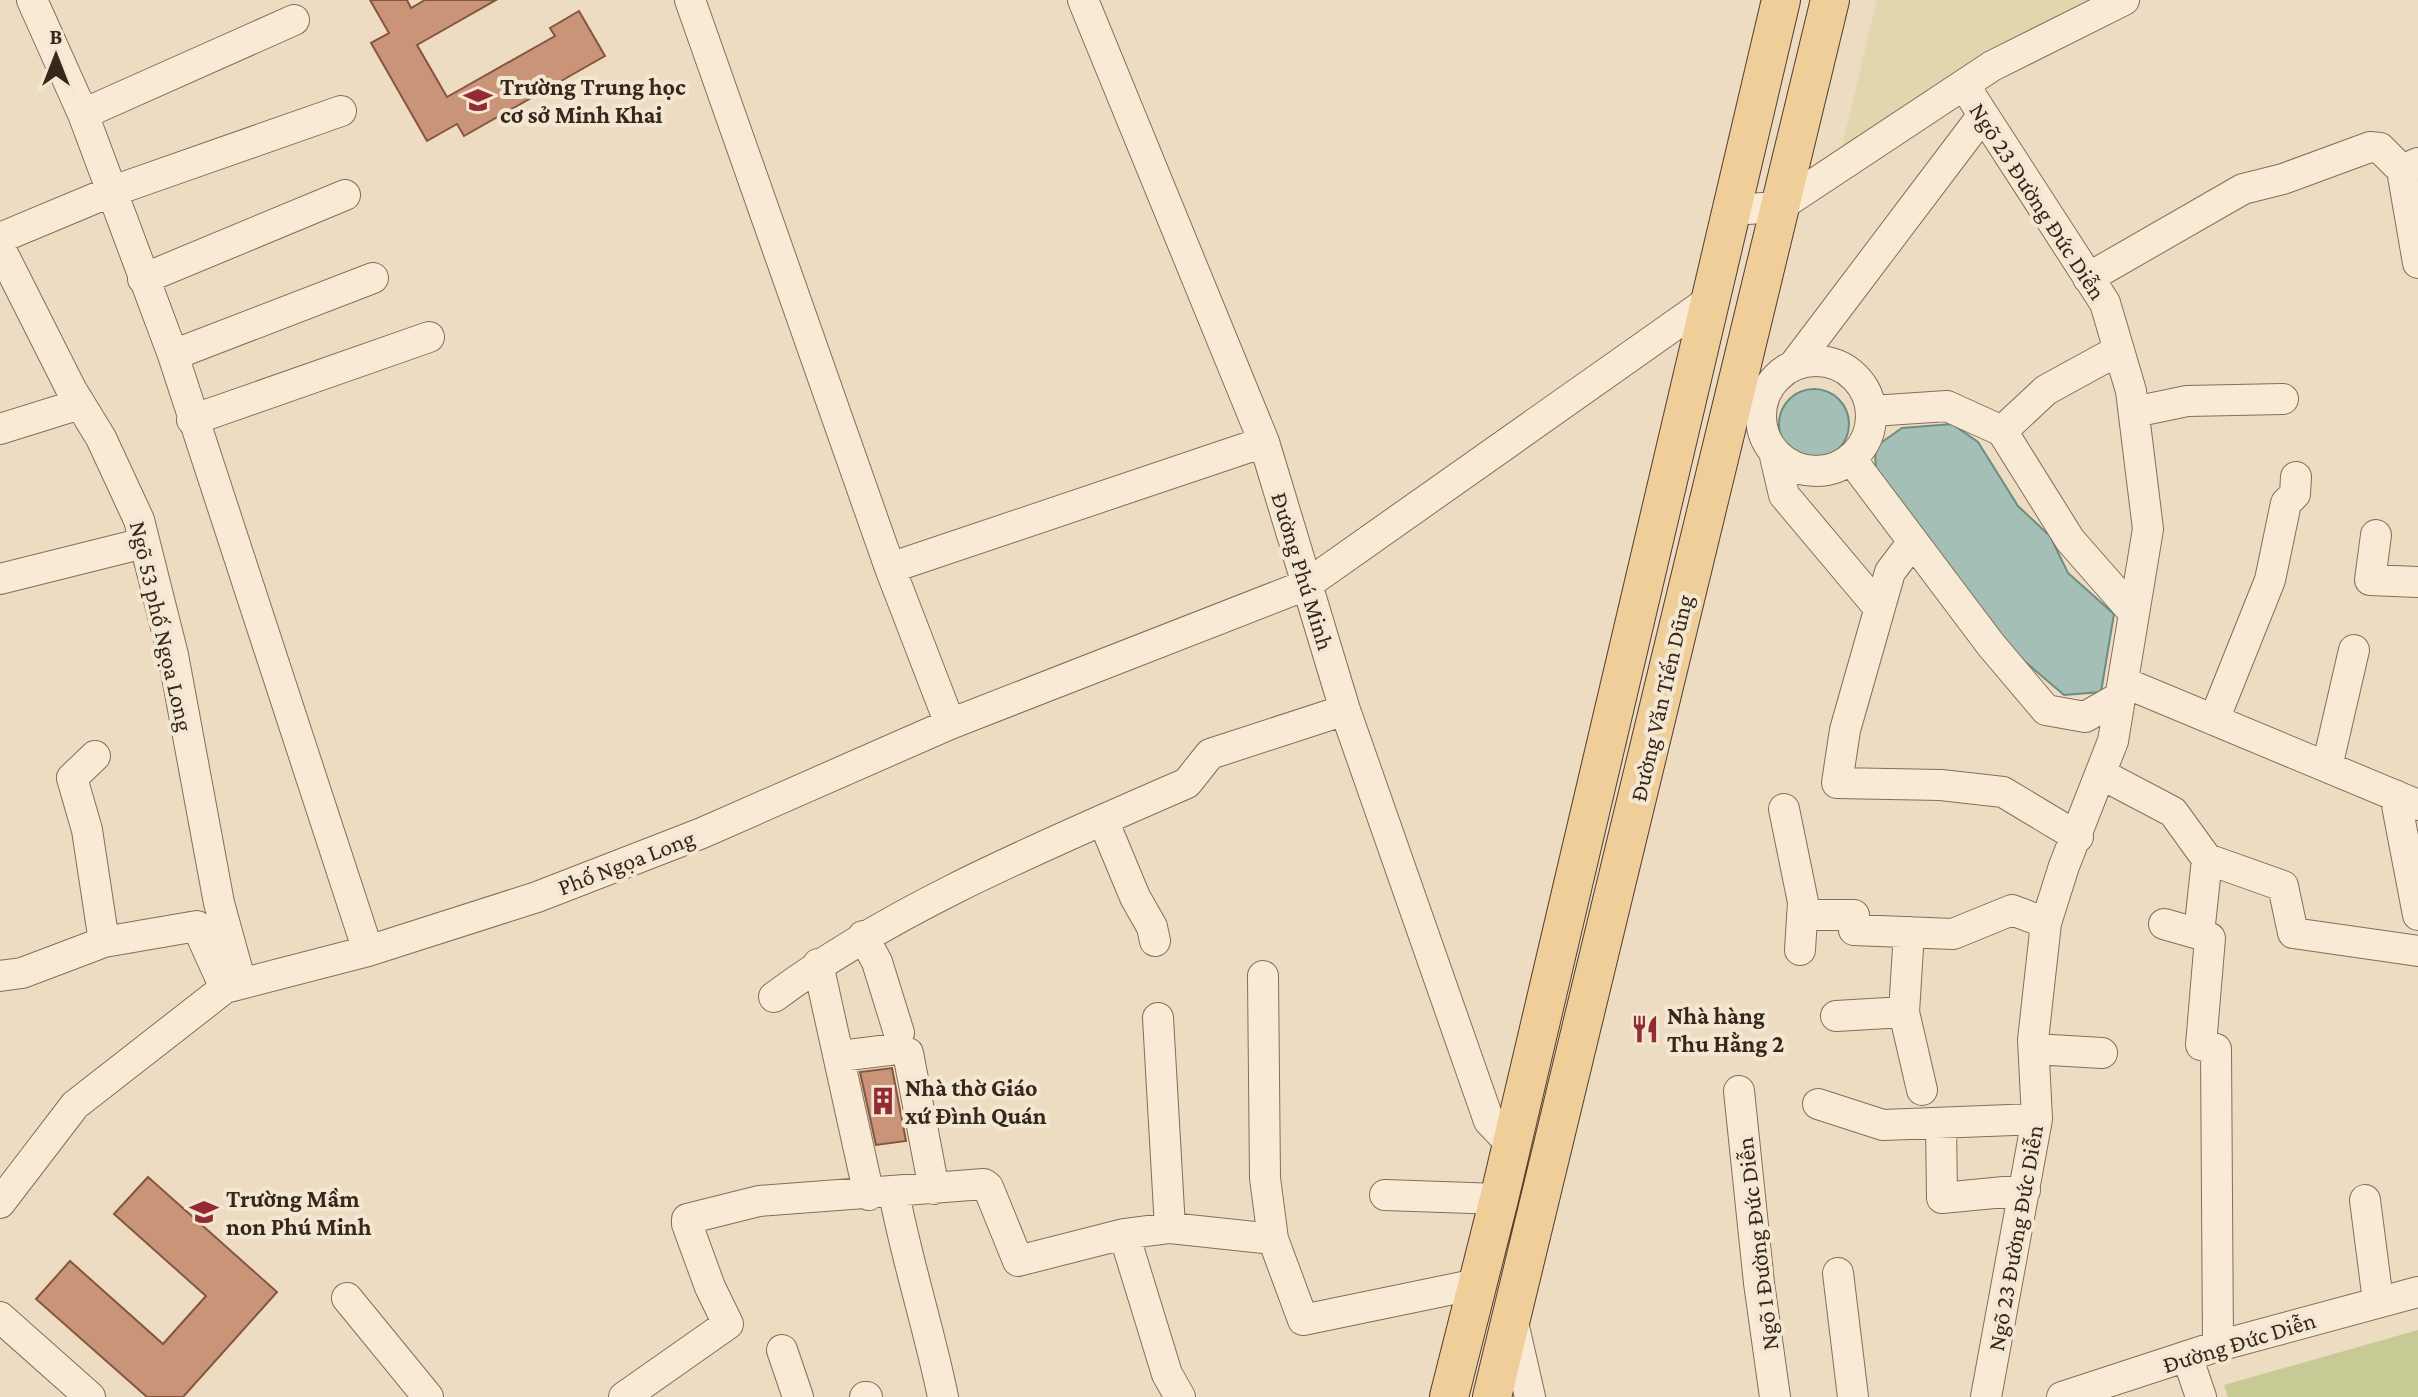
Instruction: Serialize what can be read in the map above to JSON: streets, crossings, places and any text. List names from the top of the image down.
{
  "streets": {
    "main road": ["Đường Văn Tiến Dũng"],
    "street": [
      "Ngõ 23 Đường Đức Diễn",
      "Đường Phú Minh",
      "Ngõ 53 phố Ngọa Long",
      "Phố Ngọa Long",
      "Ngõ 1 Đường Đức Diễn",
      "Đường Đức Diễn"
    ]
  },
  "crossings": [
    ["Đường Phú Minh", "Đường Văn Tiến Dũng"],
    ["Đường Phú Minh", "Phố Ngọa Long"],
    ["Ngõ 53 phố Ngọa Long", "Phố Ngọa Long"],
    ["Đường Văn Tiến Dũng", "Phố Ngọa Long"]
  ],
  "places": {
    "school or university": ["Trường Trung học cơ sở Minh Khai", "Trường Mầm non Phú Minh"],
    "restaurant": ["Nhà hàng Thu Hằng 2"],
    "building": ["Nhà thờ Giáo xứ Đình Quán"]
  },
  "north": "top"
}
